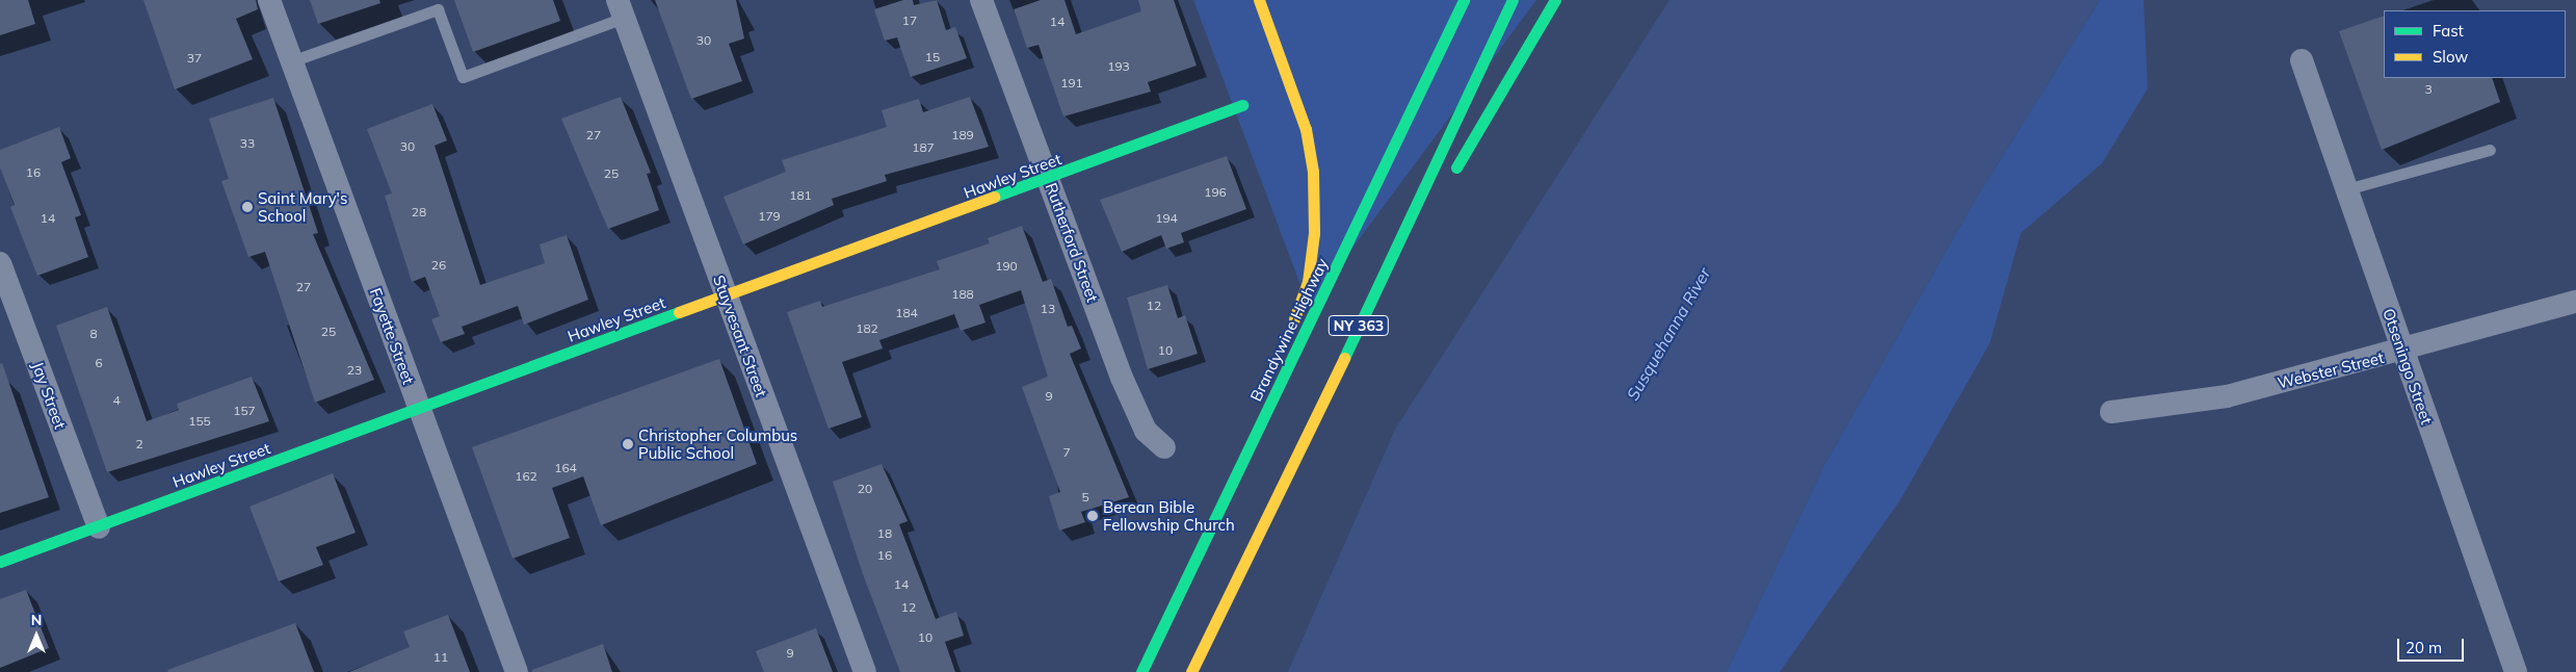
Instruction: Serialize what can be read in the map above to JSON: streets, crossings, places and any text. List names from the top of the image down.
{
  "streets": {
    "main road": ["Hawley Street", "NY 363", "Brandywine Highway"],
    "street": [
      "Rutherford Street",
      "Fayette Street",
      "Stuyvesant Street",
      "Otseningo Street",
      "Webster Street",
      "Jay Street"
    ]
  },
  "crossings": [
    ["Hawley Street", "Rutherford Street"],
    ["Hawley Street", "Fayette Street"],
    ["Hawley Street", "Stuyvesant Street"],
    ["Hawley Street", "Jay Street"],
    ["Otseningo Street", "Webster Street"]
  ],
  "water": ["Susquehanna River"],
  "places": ["Saint Mary's School", "Christopher Columbus Public School", "Berean Bible Fellowship Church"],
  "house_numbers": [
    "17",
    "14",
    "30",
    "15",
    "37",
    "193",
    "191",
    "3",
    "27",
    "189",
    "33",
    "30",
    "187",
    "16",
    "25",
    "196",
    "181",
    "28",
    "179",
    "14",
    "194",
    "26",
    "190",
    "27",
    "188",
    "12",
    "13",
    "184",
    "182",
    "25",
    "8",
    "10",
    "6",
    "23",
    "9",
    "4",
    "157",
    "155",
    "2",
    "7",
    "164",
    "162",
    "20",
    "5",
    "18",
    "16",
    "14",
    "12",
    "10",
    "9",
    "11"
  ],
  "legend": ["Fast", "Slow"],
  "scale_bar": "20 m",
  "north": "top"
}
